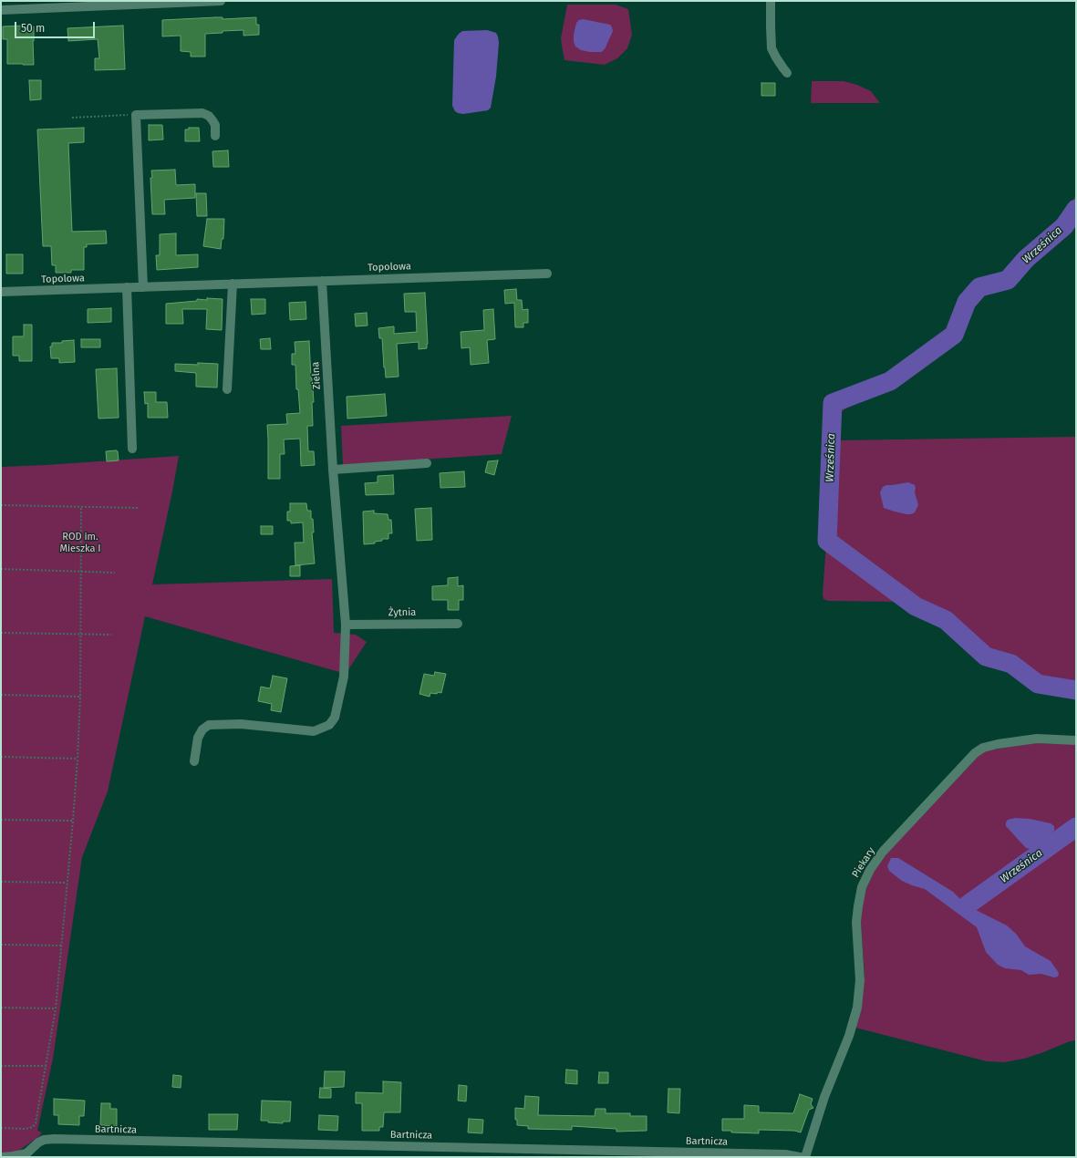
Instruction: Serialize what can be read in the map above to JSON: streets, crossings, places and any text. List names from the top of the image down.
{
  "streets": {
    "street": [
      "Topolowa",
      "Zielna",
      "Żytnia",
      "Piekary",
      "Bartnicza"
    ]
  },
  "crossings": [
    ["Topolowa", "Zielna"],
    ["Zielna", "Żytnia"]
  ],
  "water": ["Wrześnica"],
  "parks": ["ROD im. Mieszka I"],
  "scale_bar": "50 m"
}
